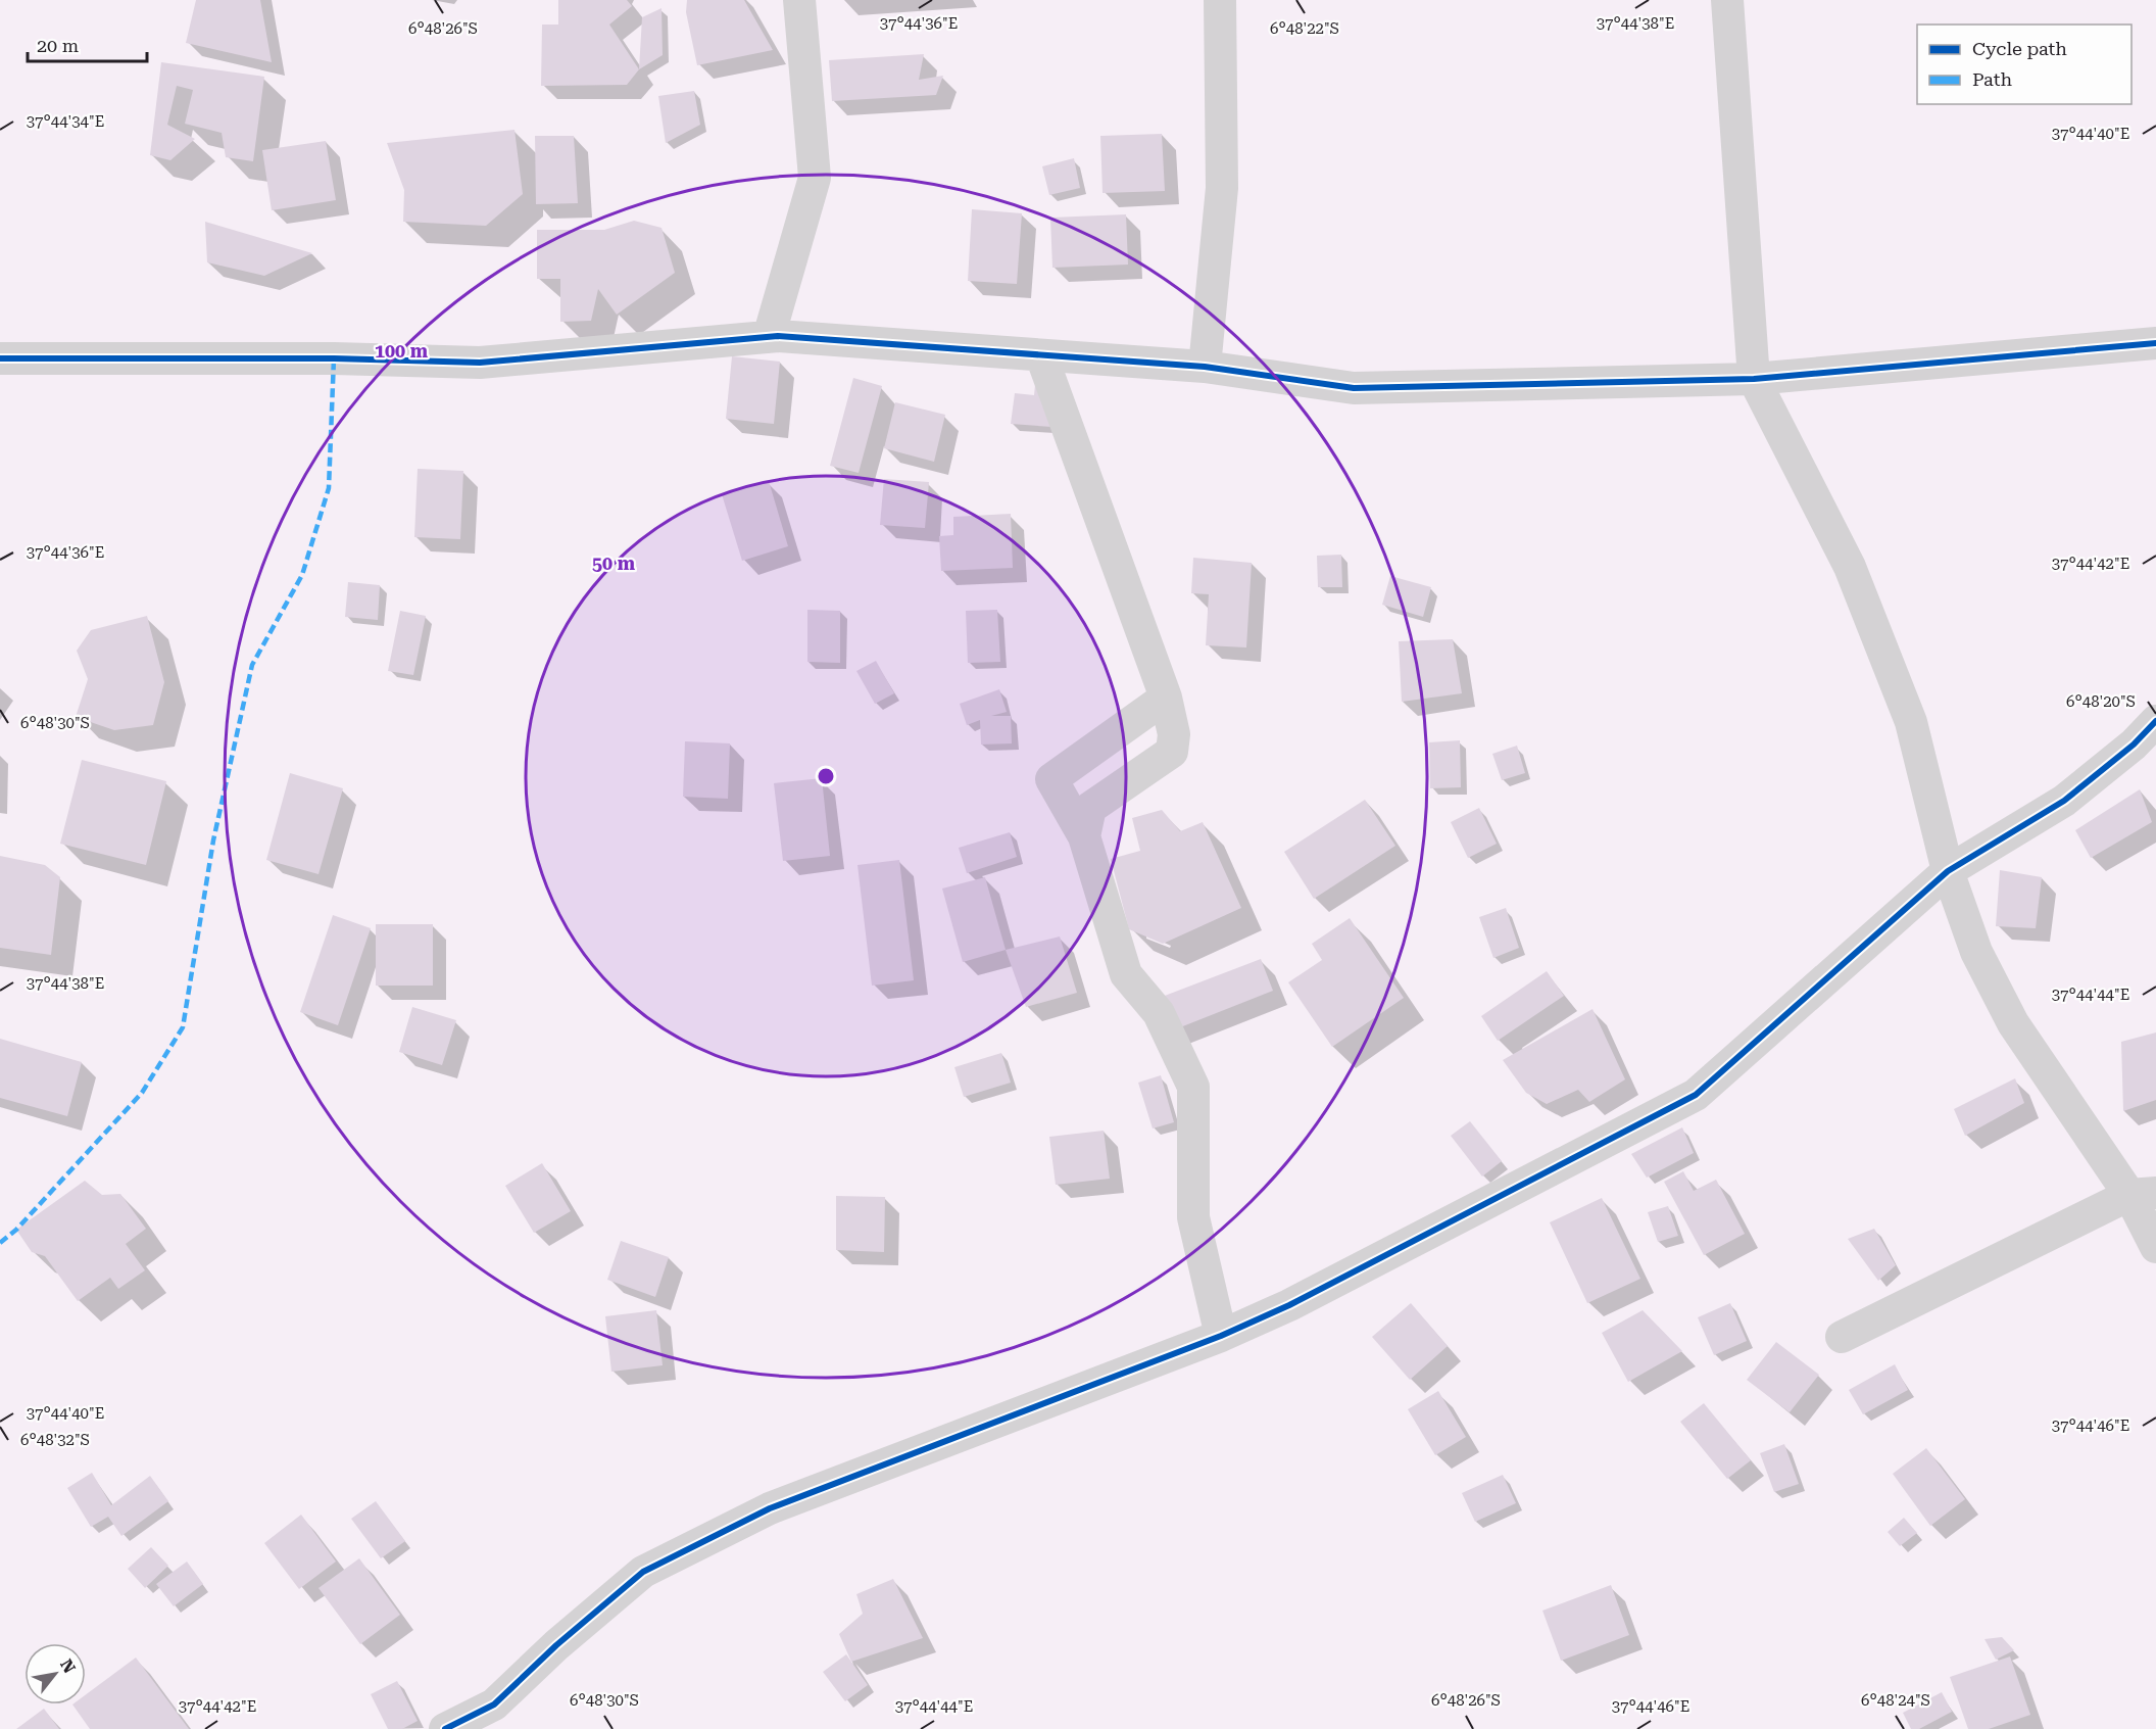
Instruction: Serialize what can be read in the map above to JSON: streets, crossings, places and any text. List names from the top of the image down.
{
  "legend": ["Cycle path", "Path"],
  "scale_bar": "20 m",
  "north": "top right",
  "coordinates": [
    "37°44'36\"E",
    "37°44'38\"E",
    "6°48'26\"S",
    "6°48'22\"S",
    "37°44'34\"E",
    "37°44'40\"E",
    "37°44'42\"E",
    "6°48'20\"S",
    "6°48'30\"S",
    "37°44'44\"E",
    "37°44'46\"E",
    "6°48'32\"S",
    "6°48'24\"S"
  ],
  "rings": ["100 m", "50 m"]
}
